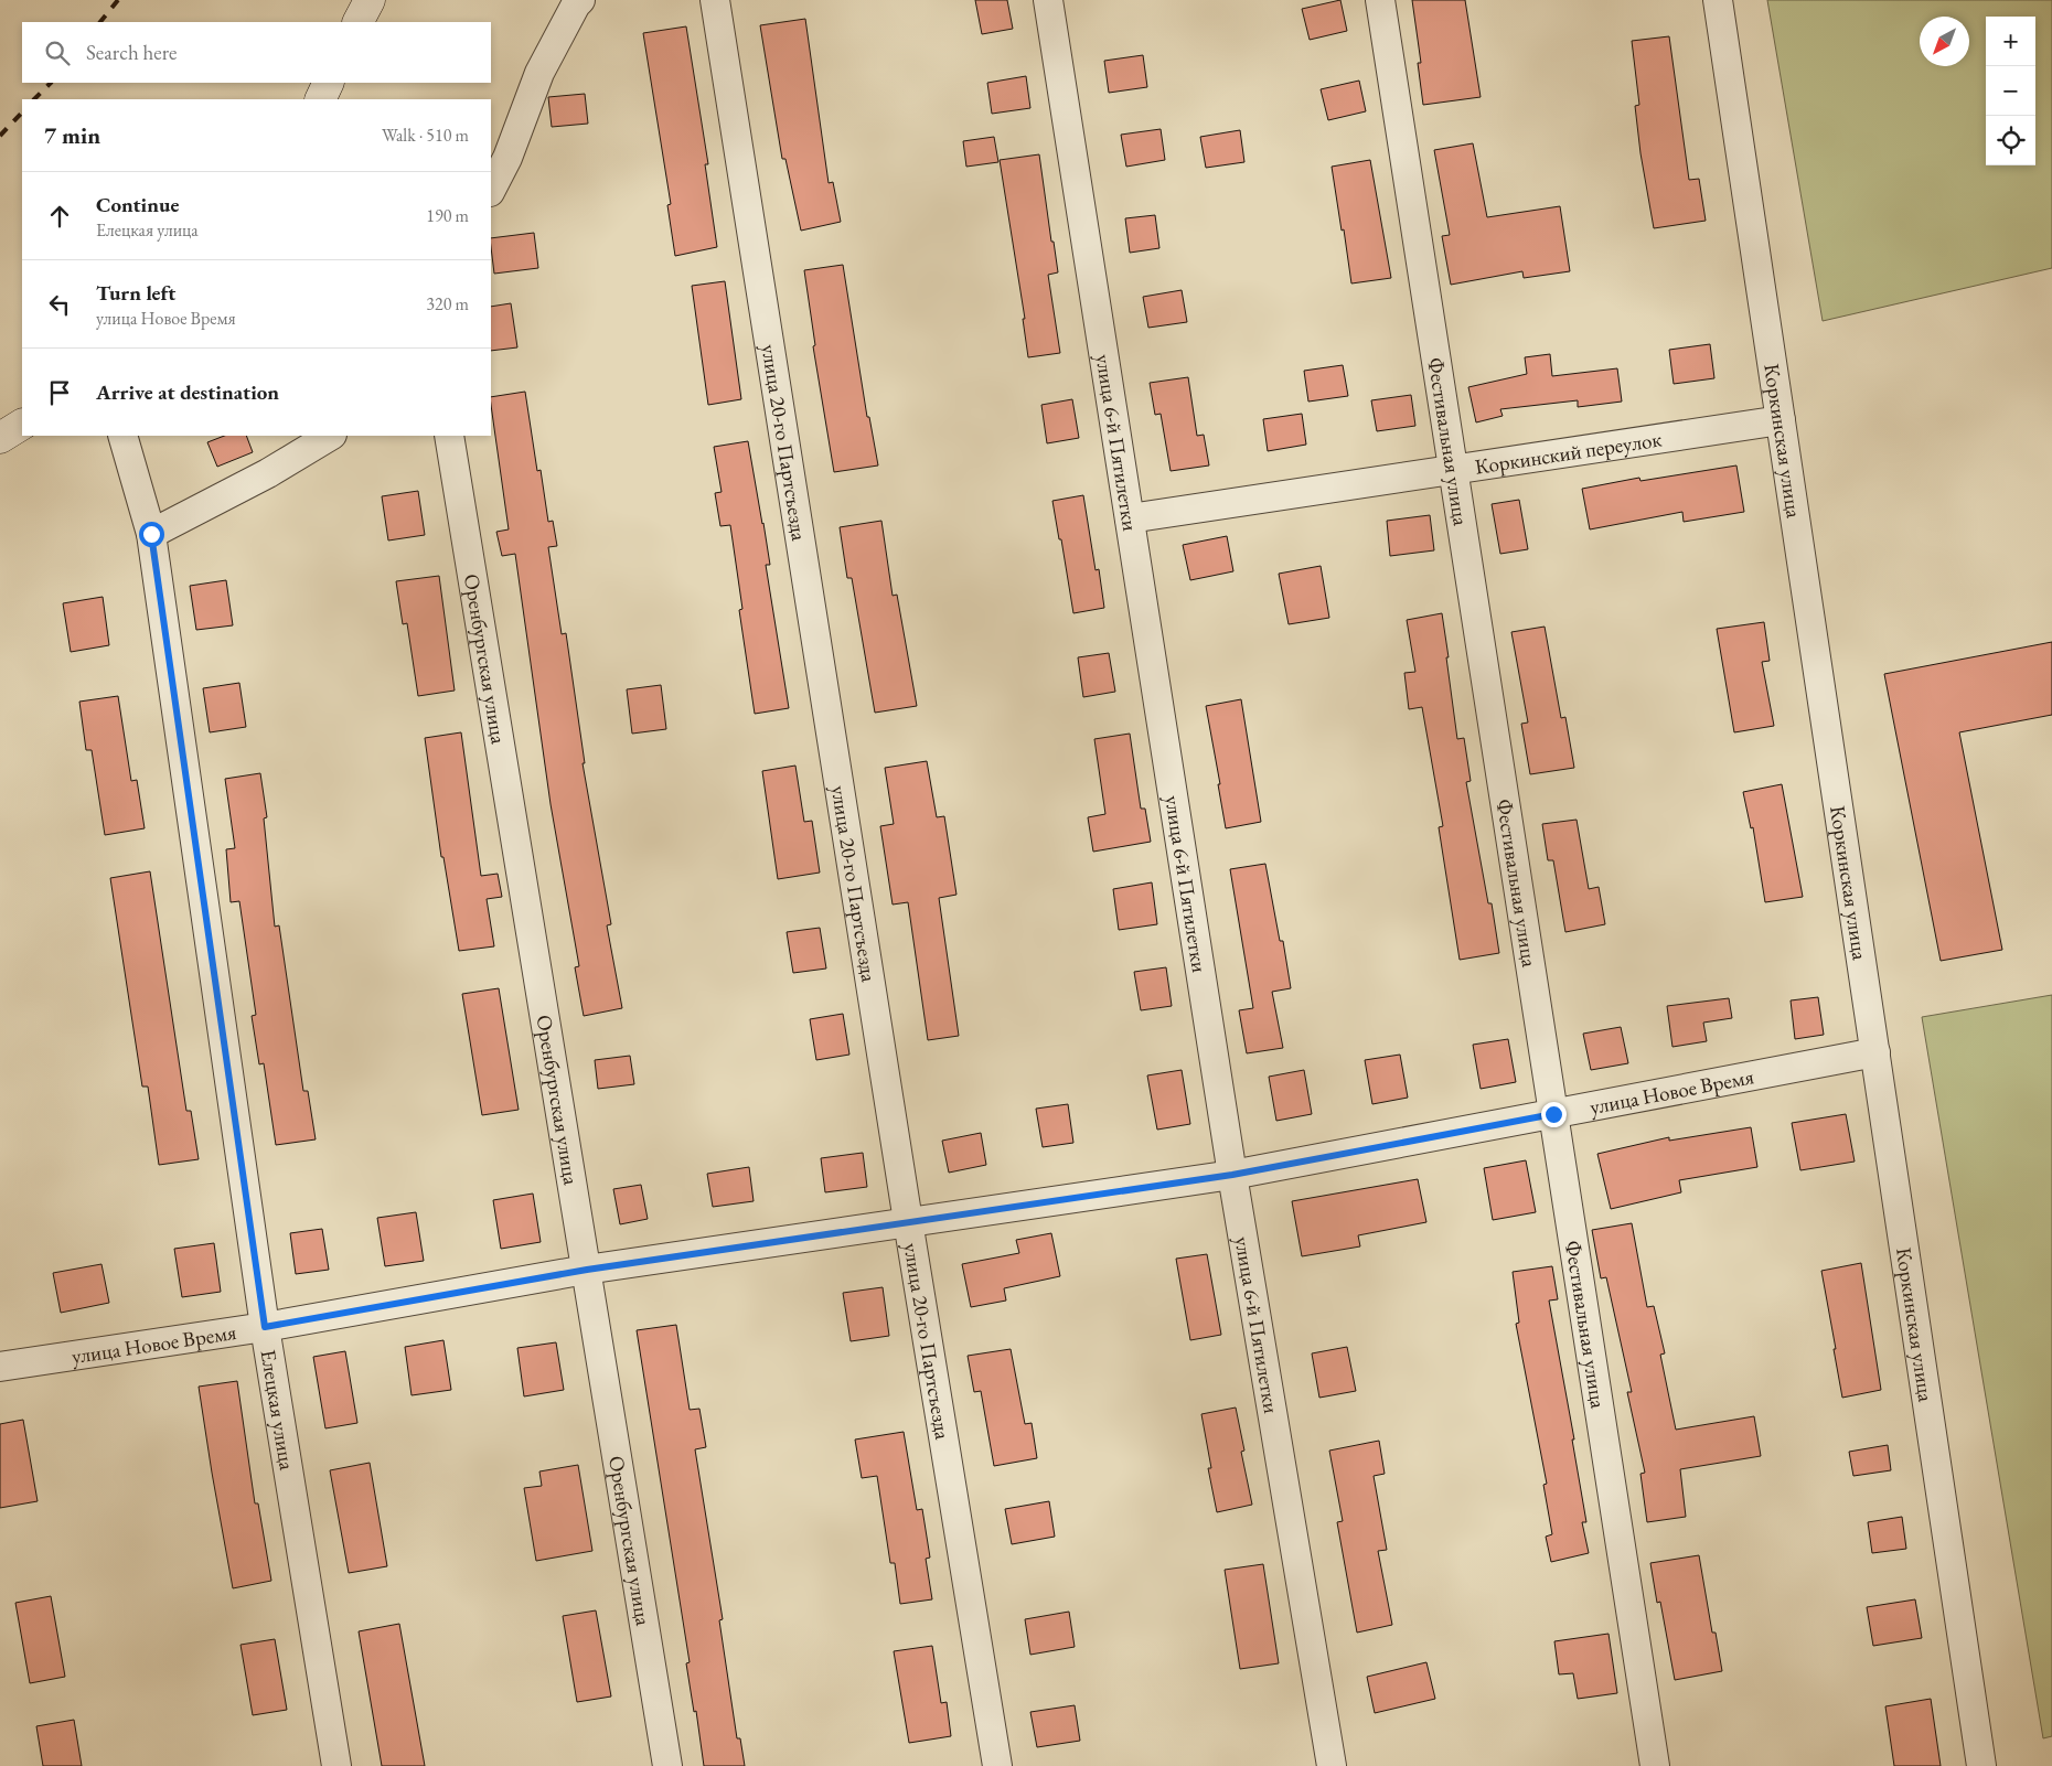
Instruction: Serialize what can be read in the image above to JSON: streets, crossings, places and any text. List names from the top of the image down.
{
  "streets": {
    "street": [
      "Фестивальная улица",
      "Коркинская улица",
      "улица 20-го Партсъезда",
      "улица 6-й Пятилетки",
      "Коркинский переулок",
      "Оренбургская улица",
      "улица Новое Время",
      "Елецкая улица"
    ]
  },
  "crossings": [
    ["Фестивальная улица", "Коркинский переулок"],
    ["Фестивальная улица", "улица Новое Время"],
    ["Коркинская улица", "Коркинский переулок"],
    ["Коркинская улица", "улица Новое Время"],
    ["улица 20-го Партсъезда", "улица Новое Время"],
    ["улица 6-й Пятилетки", "Коркинский переулок"],
    ["улица 6-й Пятилетки", "улица Новое Время"],
    ["Оренбургская улица", "улица Новое Время"],
    ["улица Новое Время", "Елецкая улица"]
  ],
  "north": "bottom left",
  "page": {
    "map_buttons": ["+", "−"],
    "search": "Search here",
    "heading": ["7 min", "Walk · 510 m"],
    "list": [
      ["Continue", "Елецкая улица", "190 m"],
      ["Turn left", "улица Новое Время", "320 m"],
      "Arrive at destination"
    ]
  }
}
